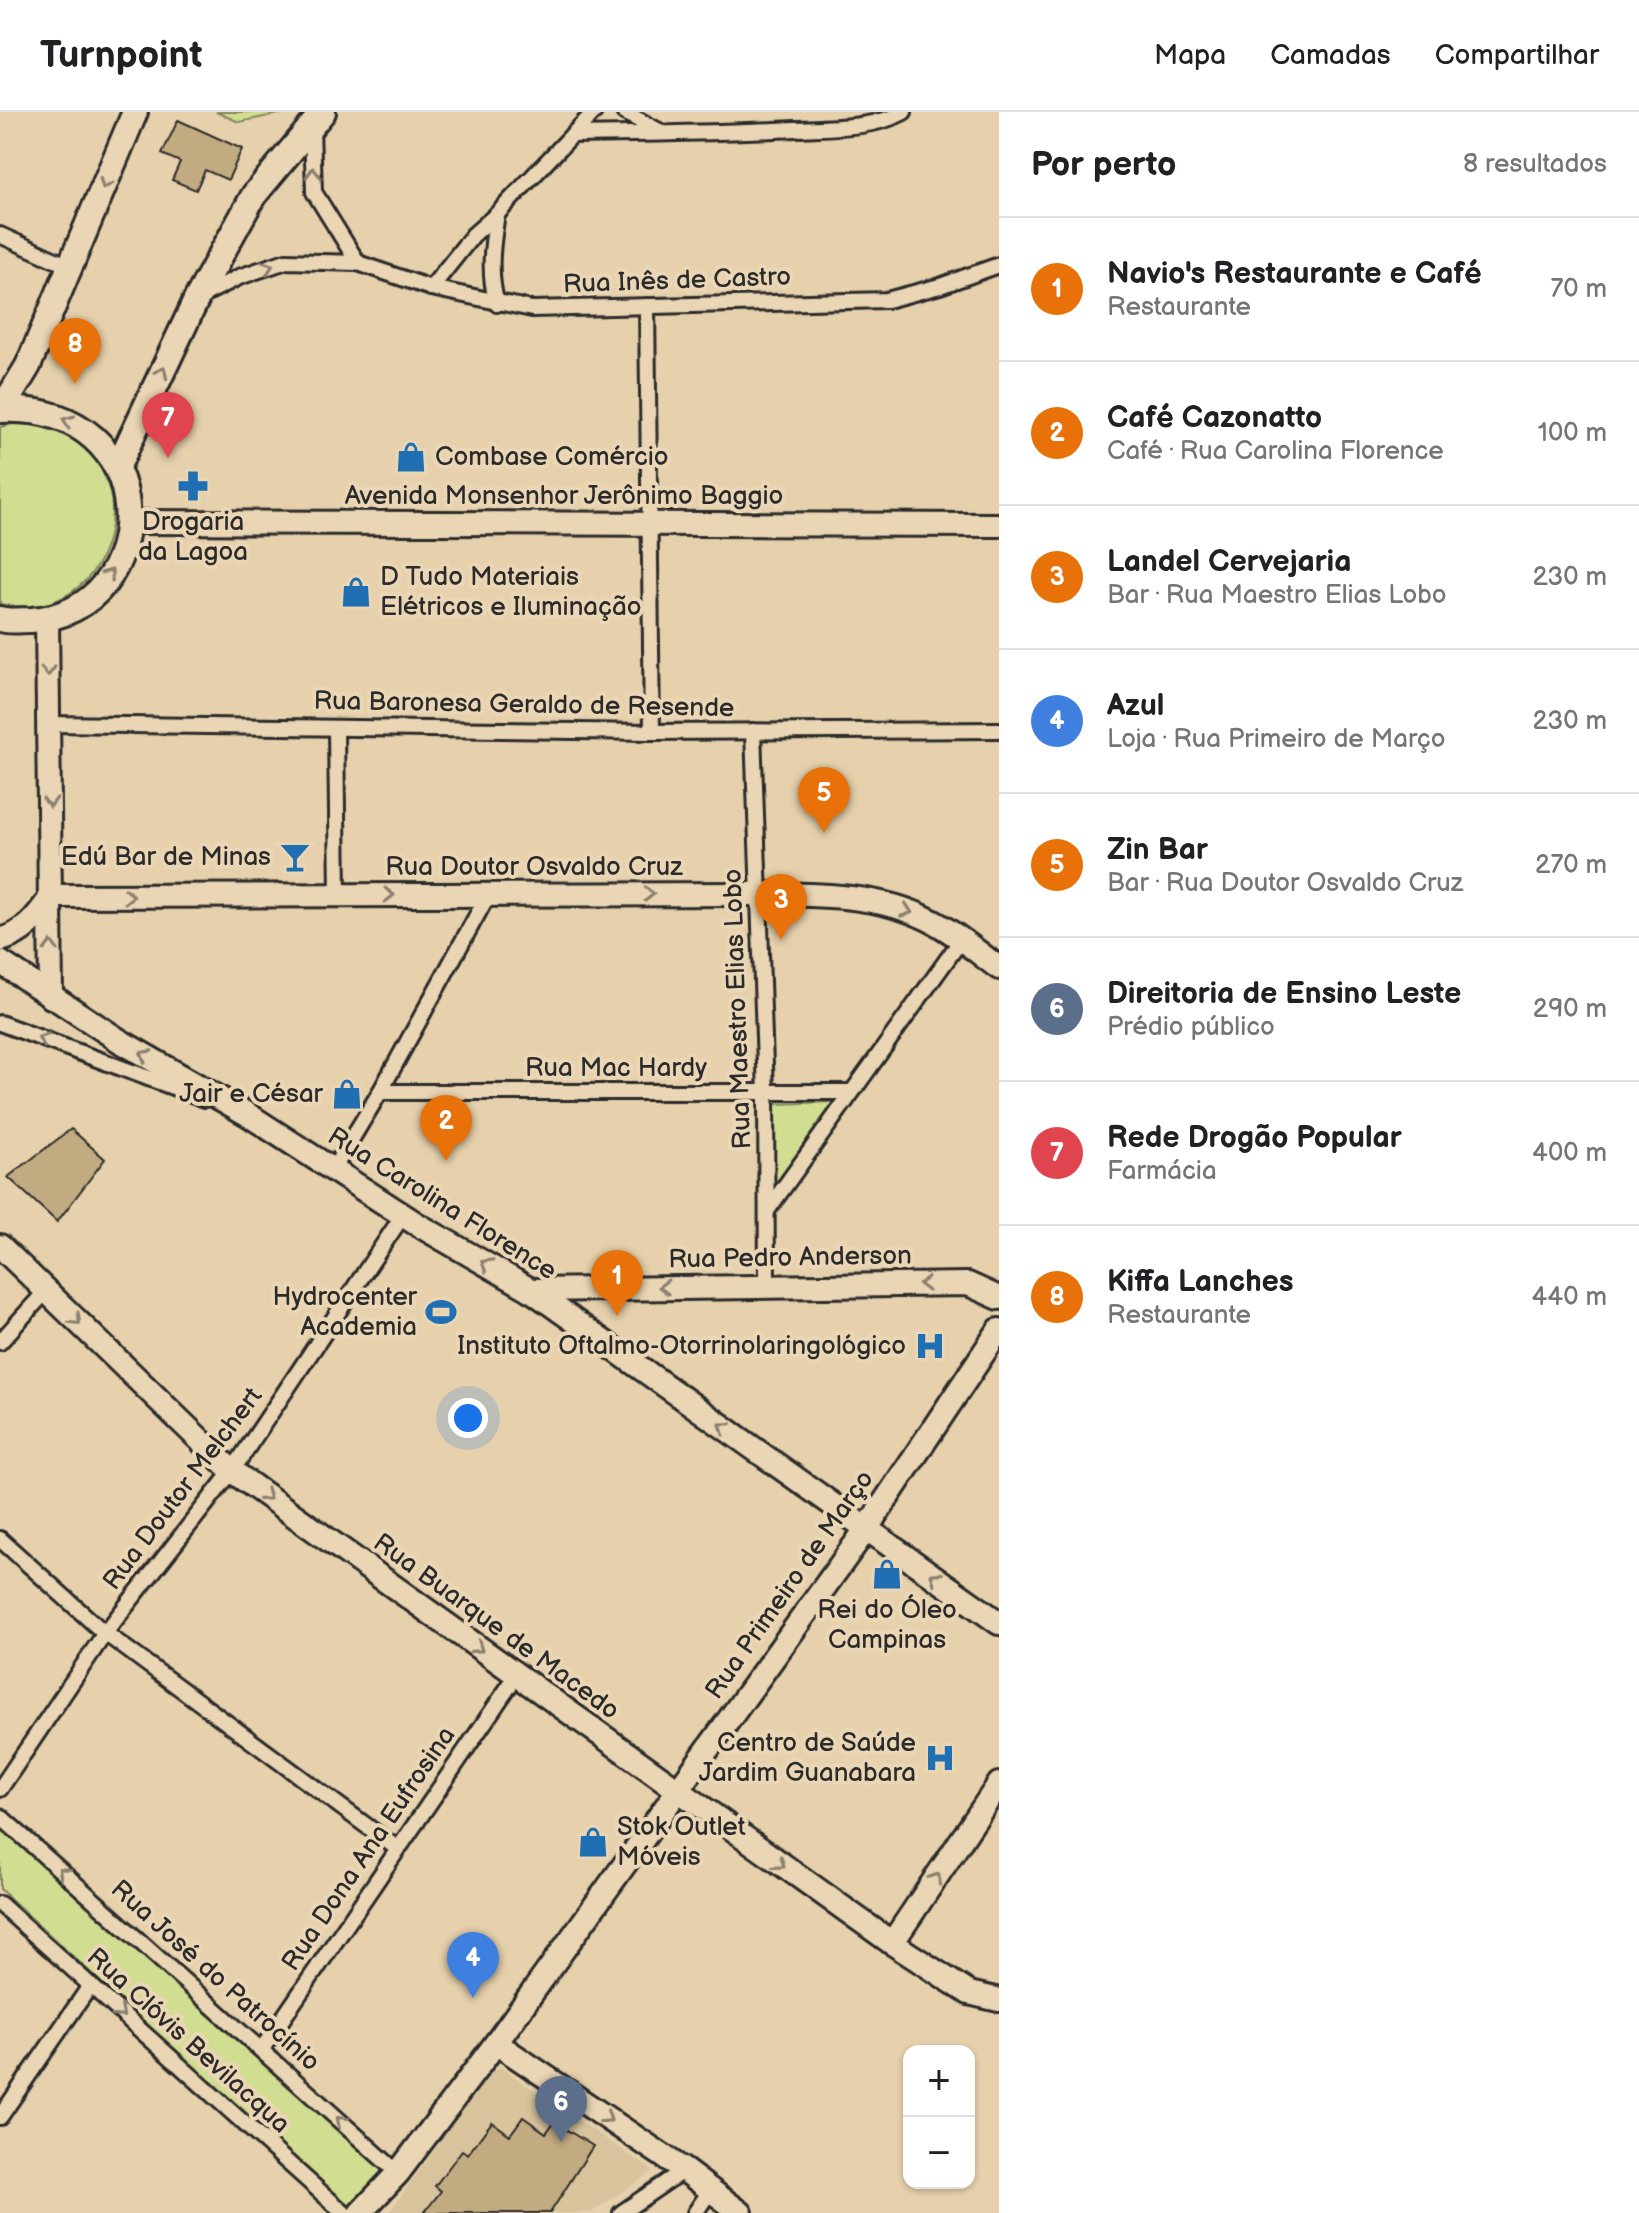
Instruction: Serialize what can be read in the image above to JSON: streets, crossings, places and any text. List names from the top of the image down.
{
  "streets": {
    "main road": [
      "Avenida Monsenhor Jerônimo Baggio",
      "Rua Doutor Osvaldo Cruz",
      "Rua Carolina Florence",
      "Rua Pedro Anderson",
      "Rua Primeiro de Março",
      "Rua Buarque de Macedo"
    ],
    "street": [
      "Rua Inês de Castro",
      "Rua Baronesa Geraldo de Resende",
      "Rua Maestro Elias Lobo",
      "Rua Mac Hardy",
      "Rua Doutor Melchert",
      "Rua Dona Ana Eufrosina",
      "Rua José do Patrocínio",
      "Rua Clóvis Bevilacqua"
    ]
  },
  "crossings": [
    ["Rua Baronesa Geraldo de Resende", "Rua Maestro Elias Lobo"],
    ["Rua Doutor Osvaldo Cruz", "Rua Maestro Elias Lobo"],
    ["Rua Maestro Elias Lobo", "Rua Mac Hardy"],
    ["Rua Maestro Elias Lobo", "Rua Pedro Anderson"],
    ["Rua Carolina Florence", "Rua Pedro Anderson"],
    ["Rua Carolina Florence", "Rua Doutor Melchert"],
    ["Rua Carolina Florence", "Rua Primeiro de Março"],
    ["Rua Doutor Melchert", "Rua Buarque de Macedo"],
    ["Rua Primeiro de Março", "Rua Buarque de Macedo"],
    ["Rua Primeiro de Março", "Rua José do Patrocínio"],
    ["Rua Buarque de Macedo", "Rua Dona Ana Eufrosina"],
    ["Rua Dona Ana Eufrosina", "Rua José do Patrocínio"]
  ],
  "one_way": [
    "Rua Doutor Osvaldo Cruz",
    "Rua Carolina Florence",
    "Rua Pedro Anderson",
    "Rua Buarque de Macedo",
    "Rua José do Patrocínio",
    "Rua Clóvis Bevilacqua"
  ],
  "places": {
    "shop": [
      "Combase Comércio",
      "D Tudo Materiais Elétricos e Iluminação",
      "Jair e César",
      "Rei do Óleo Campinas",
      "Stok Outlet Móveis"
    ],
    "pharmacy": ["Drogaria da Lagoa"],
    "bar": ["Edú Bar de Minas"],
    "sports": ["Hydrocenter Academia"],
    "hospital": ["Instituto Oftalmo-Otorrinolaringológico", "Centro de Saúde Jardim Guanabara"]
  },
  "page": {
    "header": "Turnpoint",
    "nav": ["Mapa", "Camadas", "Compartilhar"],
    "heading": ["Por perto", "8 resultados"],
    "list": [
      {
        "mark": "1",
        "name": "Navio's Restaurante e Café",
        "note": "Restaurante",
        "value": "70 m"
      },
      {
        "mark": "2",
        "name": "Café Cazonatto",
        "note": "Café · Rua Carolina Florence",
        "value": "100 m"
      },
      {
        "mark": "3",
        "name": "Landel Cervejaria",
        "note": "Bar · Rua Maestro Elias Lobo",
        "value": "230 m"
      },
      {
        "mark": "4",
        "name": "Azul",
        "note": "Loja · Rua Primeiro de Março",
        "value": "230 m"
      },
      {
        "mark": "5",
        "name": "Zin Bar",
        "note": "Bar · Rua Doutor Osvaldo Cruz",
        "value": "270 m"
      },
      {
        "mark": "6",
        "name": "Direitoria de Ensino Leste",
        "note": "Prédio público",
        "value": "290 m"
      },
      {
        "mark": "7",
        "name": "Rede Drogão Popular",
        "note": "Farmácia",
        "value": "400 m"
      },
      {
        "mark": "8",
        "name": "Kiffa Lanches",
        "note": "Restaurante",
        "value": "440 m"
      }
    ],
    "pins": [
      "8",
      "7",
      "5",
      "3",
      "2",
      "1",
      "4",
      "6"
    ],
    "map_buttons": ["+", "−"]
  }
}
